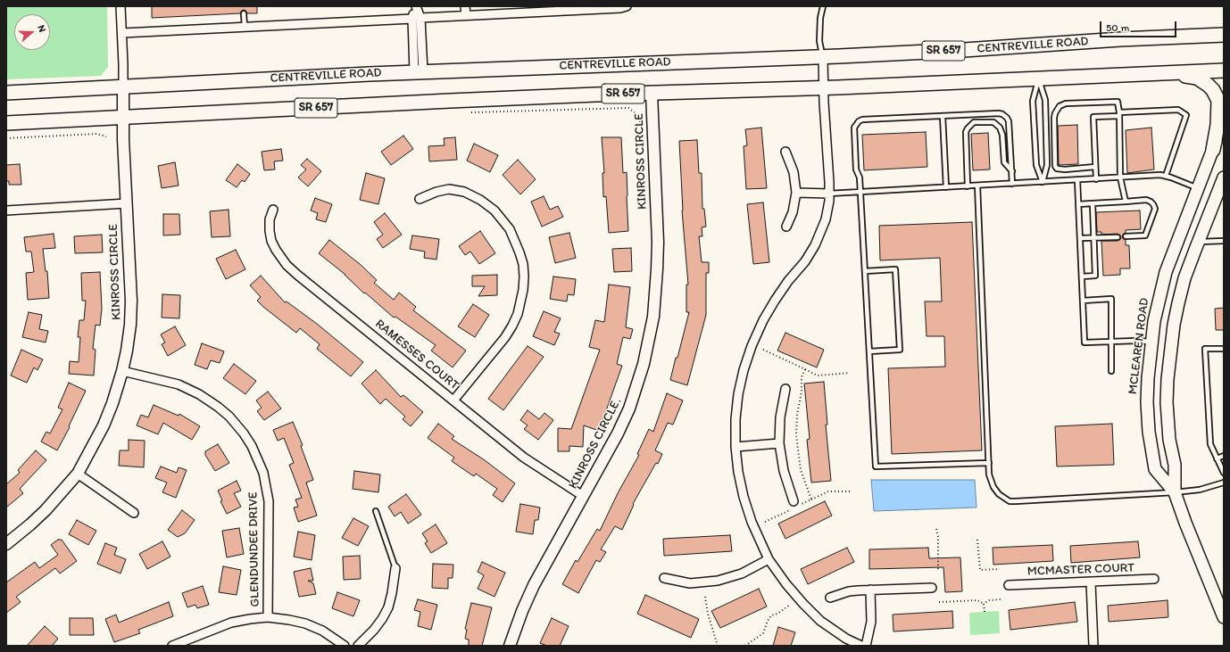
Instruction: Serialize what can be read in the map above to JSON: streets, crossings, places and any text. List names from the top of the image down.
{
  "streets": {
    "main road": ["CENTREVILLE ROAD", "SR 657", "MCLEAREN ROAD"],
    "street": [
      "KINROSS CIRCLE",
      "RAMESSES COURT",
      "GLENDUNDEE DRIVE",
      "MCMASTER COURT"
    ]
  },
  "crossings": [
    ["CENTREVILLE ROAD", "KINROSS CIRCLE"],
    ["SR 657", "KINROSS CIRCLE"],
    ["KINROSS CIRCLE", "RAMESSES COURT"],
    ["KINROSS CIRCLE", "GLENDUNDEE DRIVE"]
  ],
  "scale_bar": "50 m",
  "north": "right"
}
